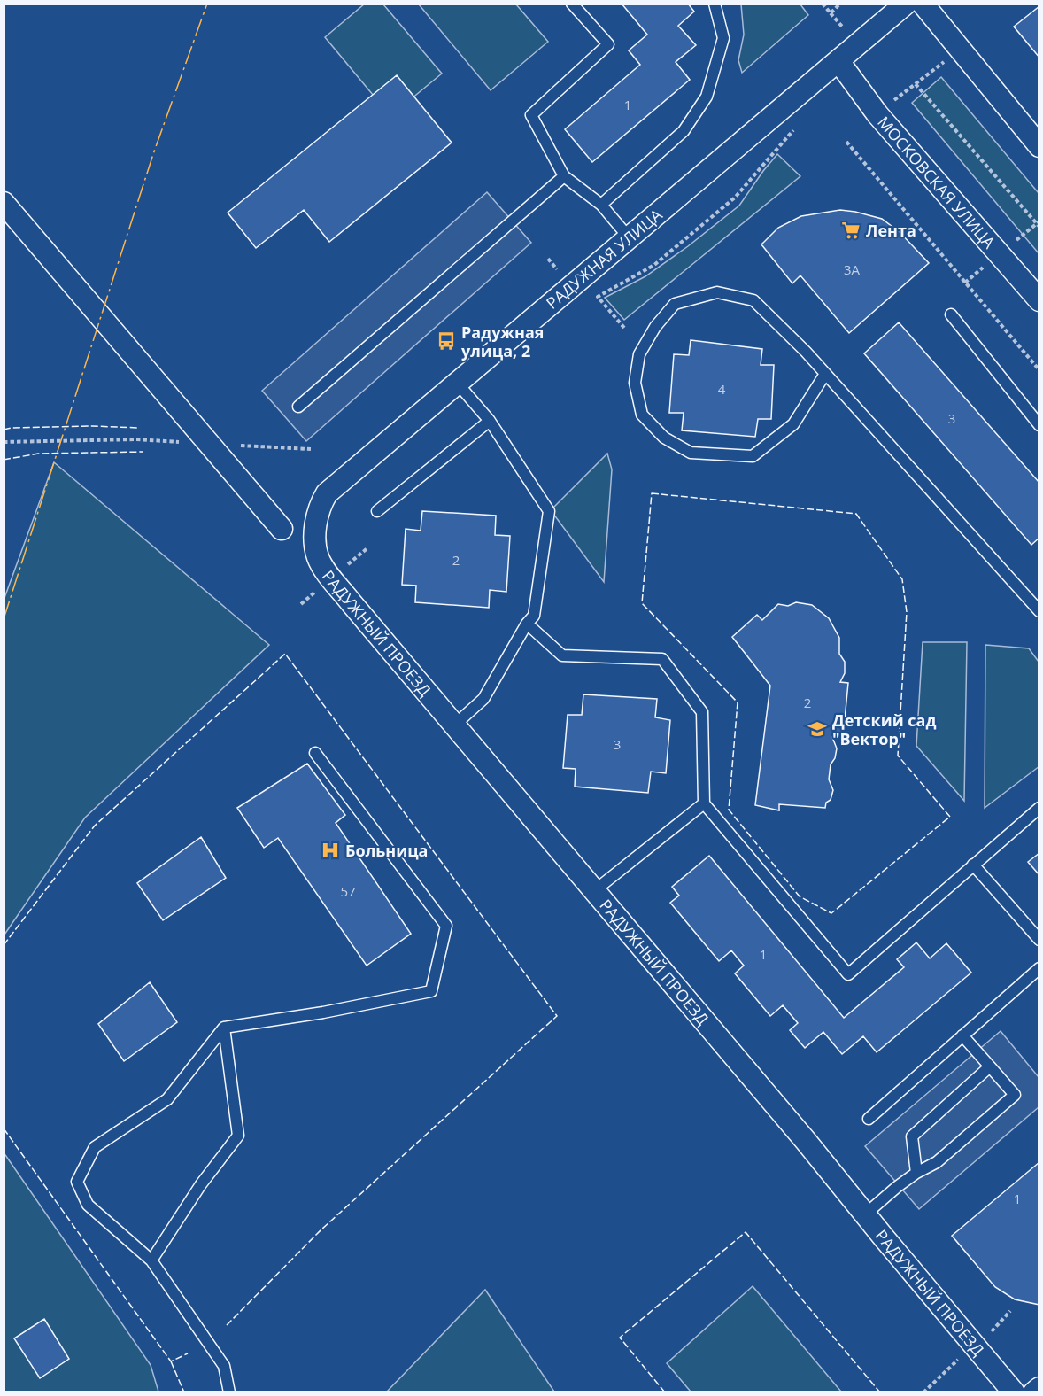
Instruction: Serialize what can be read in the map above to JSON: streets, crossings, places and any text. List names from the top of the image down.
{
  "streets": {
    "street": ["МОСКОВСКАЯ УЛИЦА", "РАДУЖНАЯ УЛИЦА", "РАДУЖНЫЙ ПРОЕЗД"]
  },
  "crossings": [
    ["МОСКОВСКАЯ УЛИЦА", "РАДУЖНАЯ УЛИЦА"],
    ["РАДУЖНАЯ УЛИЦА", "РАДУЖНЫЙ ПРОЕЗД"]
  ],
  "places": {
    "supermarket": ["Лента"],
    "bus stop": ["Радужная улица, 2"],
    "school or university": ["Детский сад \"Вектор\""],
    "hospital": ["Больница"]
  },
  "house_numbers": [
    "1",
    "3А",
    "4",
    "3",
    "2",
    "2",
    "3",
    "57",
    "1",
    "1"
  ]
}
